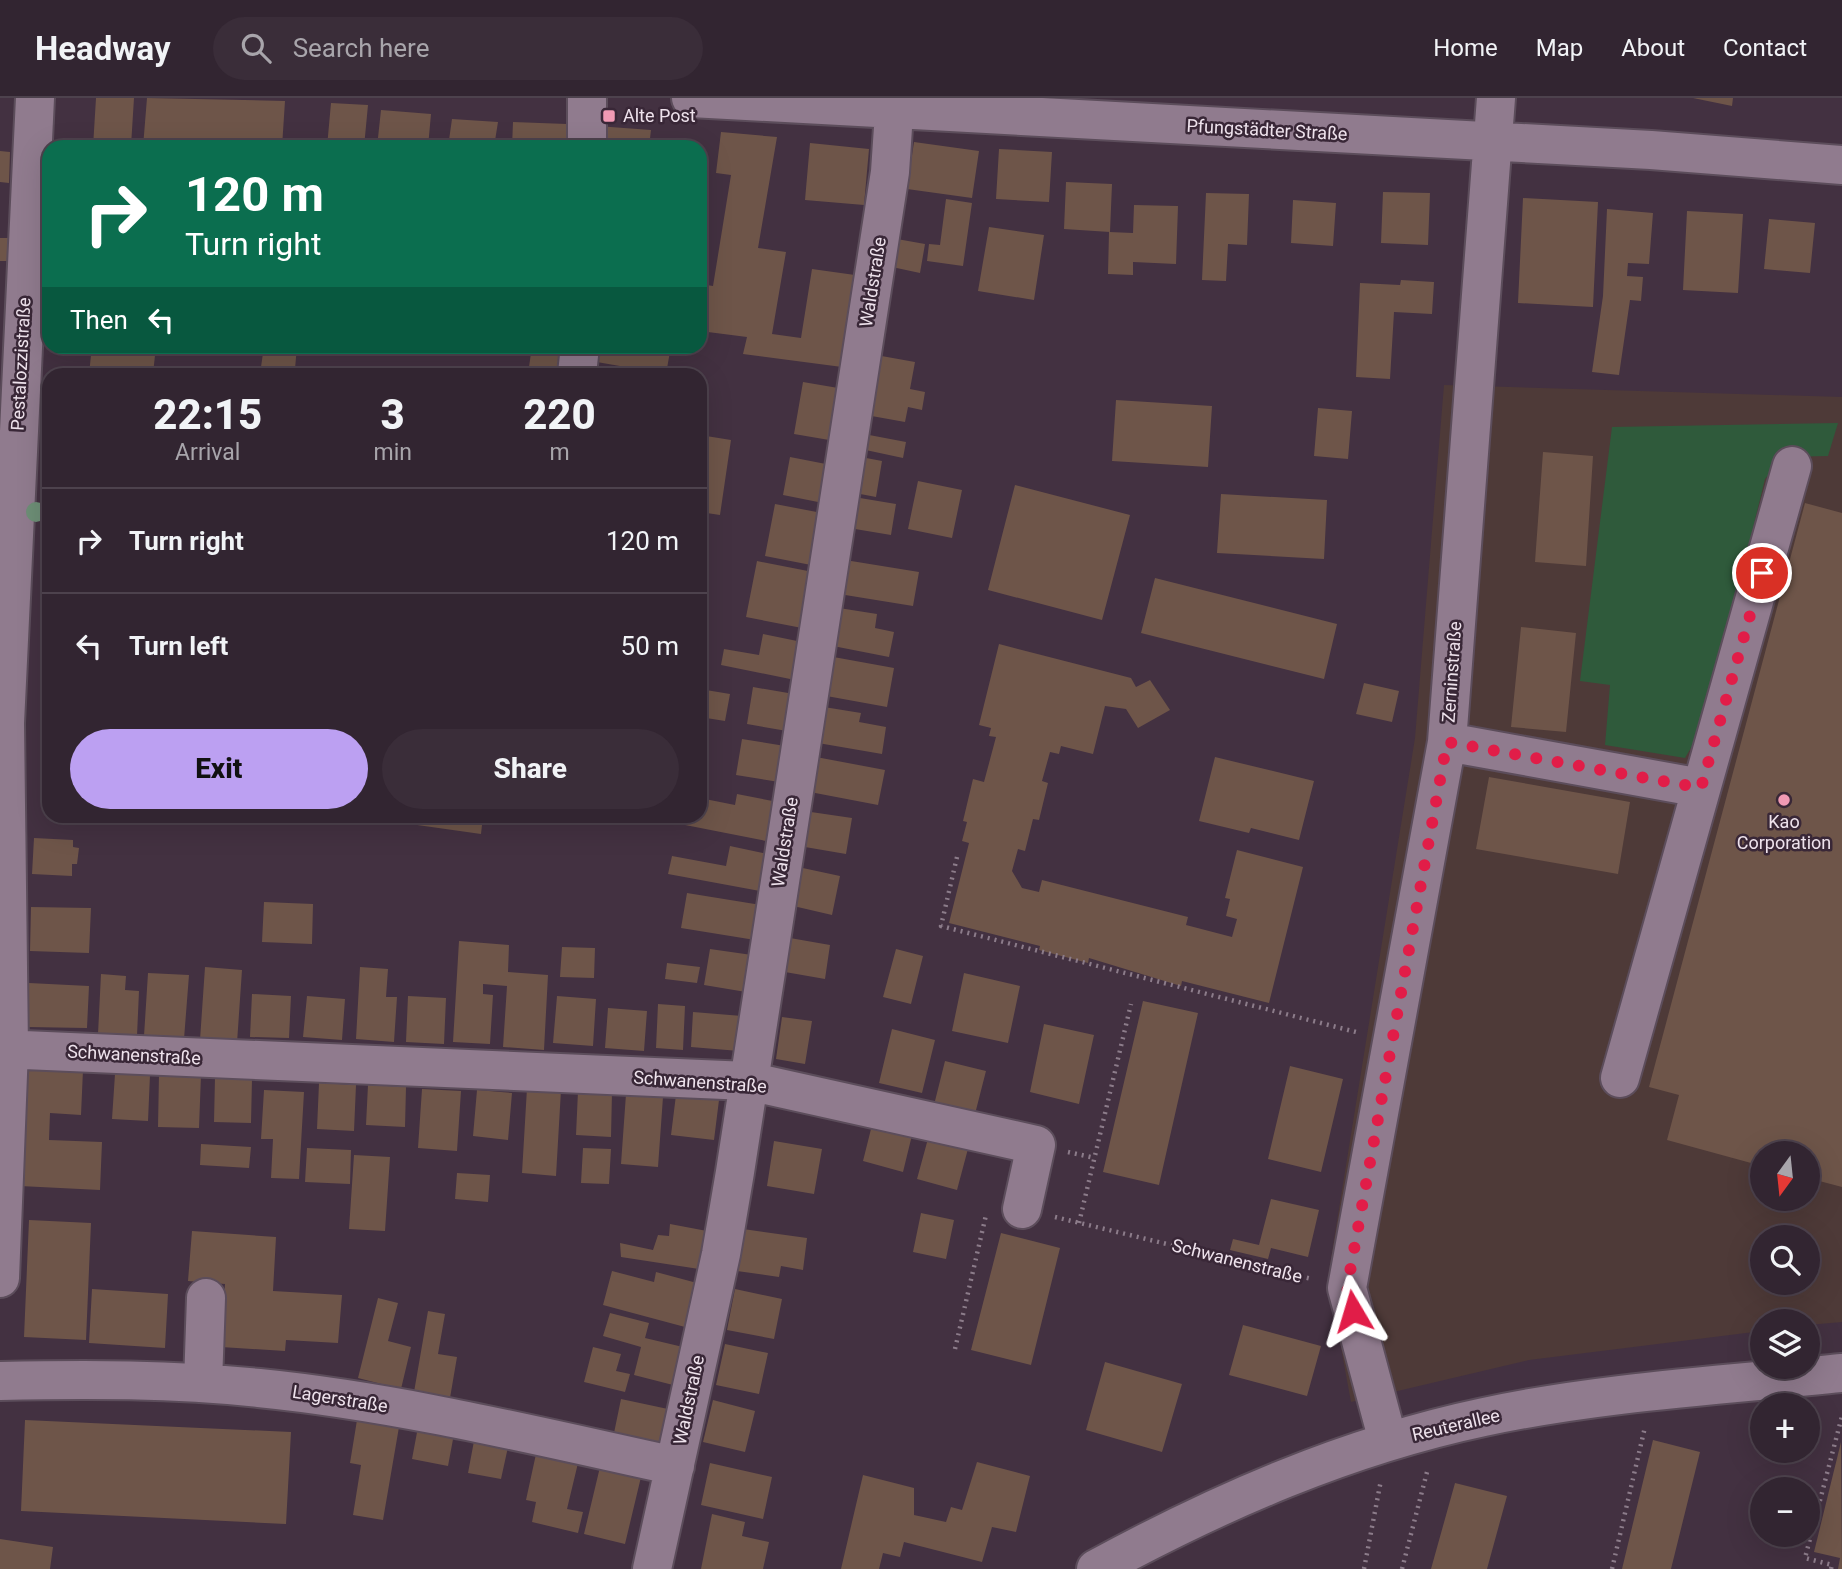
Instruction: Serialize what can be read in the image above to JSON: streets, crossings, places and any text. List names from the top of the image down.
{
  "streets": {
    "street": [
      "Pfungstädter Straße",
      "Waldstraße",
      "Pestalozzistraße",
      "Zerninstraße",
      "Schwanenstraße",
      "Lagerstraße",
      "Reuterallee"
    ]
  },
  "crossings": [
    ["Pfungstädter Straße", "Waldstraße"],
    ["Pfungstädter Straße", "Zerninstraße"],
    ["Waldstraße", "Schwanenstraße"],
    ["Waldstraße", "Lagerstraße"],
    ["Pestalozzistraße", "Schwanenstraße"],
    ["Zerninstraße", "Schwanenstraße"],
    ["Zerninstraße", "Reuterallee"]
  ],
  "places": {
    "transit": ["Alte Post"],
    "other": ["Kao Corporation"]
  },
  "north": "bottom",
  "page": {
    "header": "Headway",
    "search": "Search here",
    "nav": [
      "Home",
      "Map",
      "About",
      "Contact"
    ],
    "turn": ["120 m", "Turn right"],
    "then": "Then",
    "eta": [
      "22:15",
      "Arrival",
      "3",
      "min",
      "220",
      "m"
    ],
    "list": [
      {
        "name": "Turn right",
        "value": "120 m"
      },
      {
        "name": "Turn left",
        "value": "50 m"
      }
    ],
    "buttons": ["Exit", "Share"],
    "map_buttons": ["+", "−"]
  }
}
